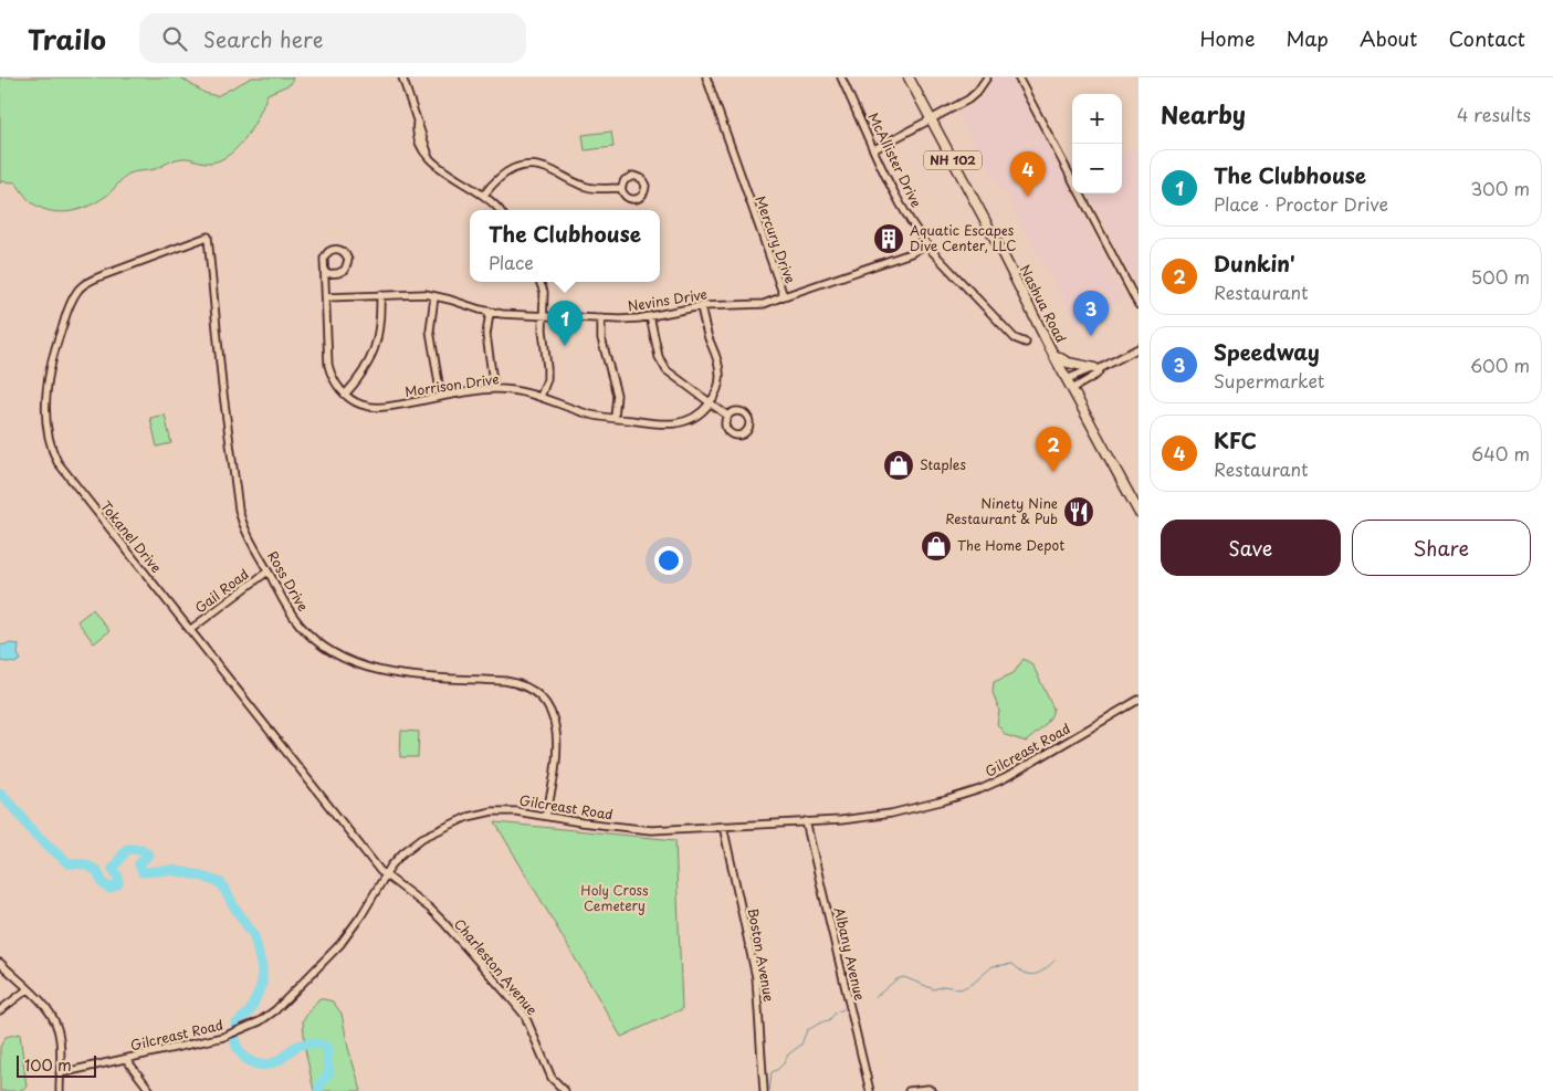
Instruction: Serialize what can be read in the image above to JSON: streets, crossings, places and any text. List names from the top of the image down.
{
  "streets": {
    "main road": ["NH 102", "Nashua Road"],
    "street": [
      "McAllister Drive",
      "Mercury Drive",
      "Nevins Drive",
      "Morrison Drive",
      "Tokanel Drive",
      "Ross Drive",
      "Gail Road",
      "Gilcreast Road",
      "Albany Avenue",
      "Boston Avenue",
      "Charleston Avenue"
    ]
  },
  "crossings": [
    ["McAllister Drive", "Mercury Drive"],
    ["Mercury Drive", "Nevins Drive"],
    ["Nevins Drive", "Morrison Drive"],
    ["Tokanel Drive", "Ross Drive"],
    ["Tokanel Drive", "Gail Road"],
    ["Tokanel Drive", "Gilcreast Road"],
    ["Tokanel Drive", "Charleston Avenue"],
    ["Ross Drive", "Gail Road"],
    ["Ross Drive", "Gilcreast Road"],
    ["Gilcreast Road", "Albany Avenue"],
    ["Gilcreast Road", "Boston Avenue"],
    ["Gilcreast Road", "Charleston Avenue"]
  ],
  "parks": ["Holy Cross Cemetery"],
  "places": {
    "building": ["Aquatic Escapes Dive Center, LLC"],
    "shop": ["Staples", "The Home Depot"],
    "restaurant": ["Ninety Nine Restaurant & Pub"]
  },
  "scale_bar": "100 m",
  "page": {
    "header": "Trailo",
    "search": "Search here",
    "nav": [
      "Home",
      "Map",
      "About",
      "Contact"
    ],
    "heading": ["Nearby", "4 results"],
    "map_buttons": ["+", "−"],
    "list": [
      {
        "mark": "1",
        "name": "The Clubhouse",
        "note": "Place · Proctor Drive",
        "value": "300 m"
      },
      {
        "mark": "2",
        "name": "Dunkin'",
        "note": "Restaurant",
        "value": "500 m"
      },
      {
        "mark": "3",
        "name": "Speedway",
        "note": "Supermarket",
        "value": "600 m"
      },
      {
        "mark": "4",
        "name": "KFC",
        "note": "Restaurant",
        "value": "640 m"
      }
    ],
    "pins": [
      "4",
      "3",
      "1",
      "2"
    ],
    "popup": ["The Clubhouse", "Place"],
    "buttons": ["Save", "Share"],
    "scale": "100 m"
  }
}
